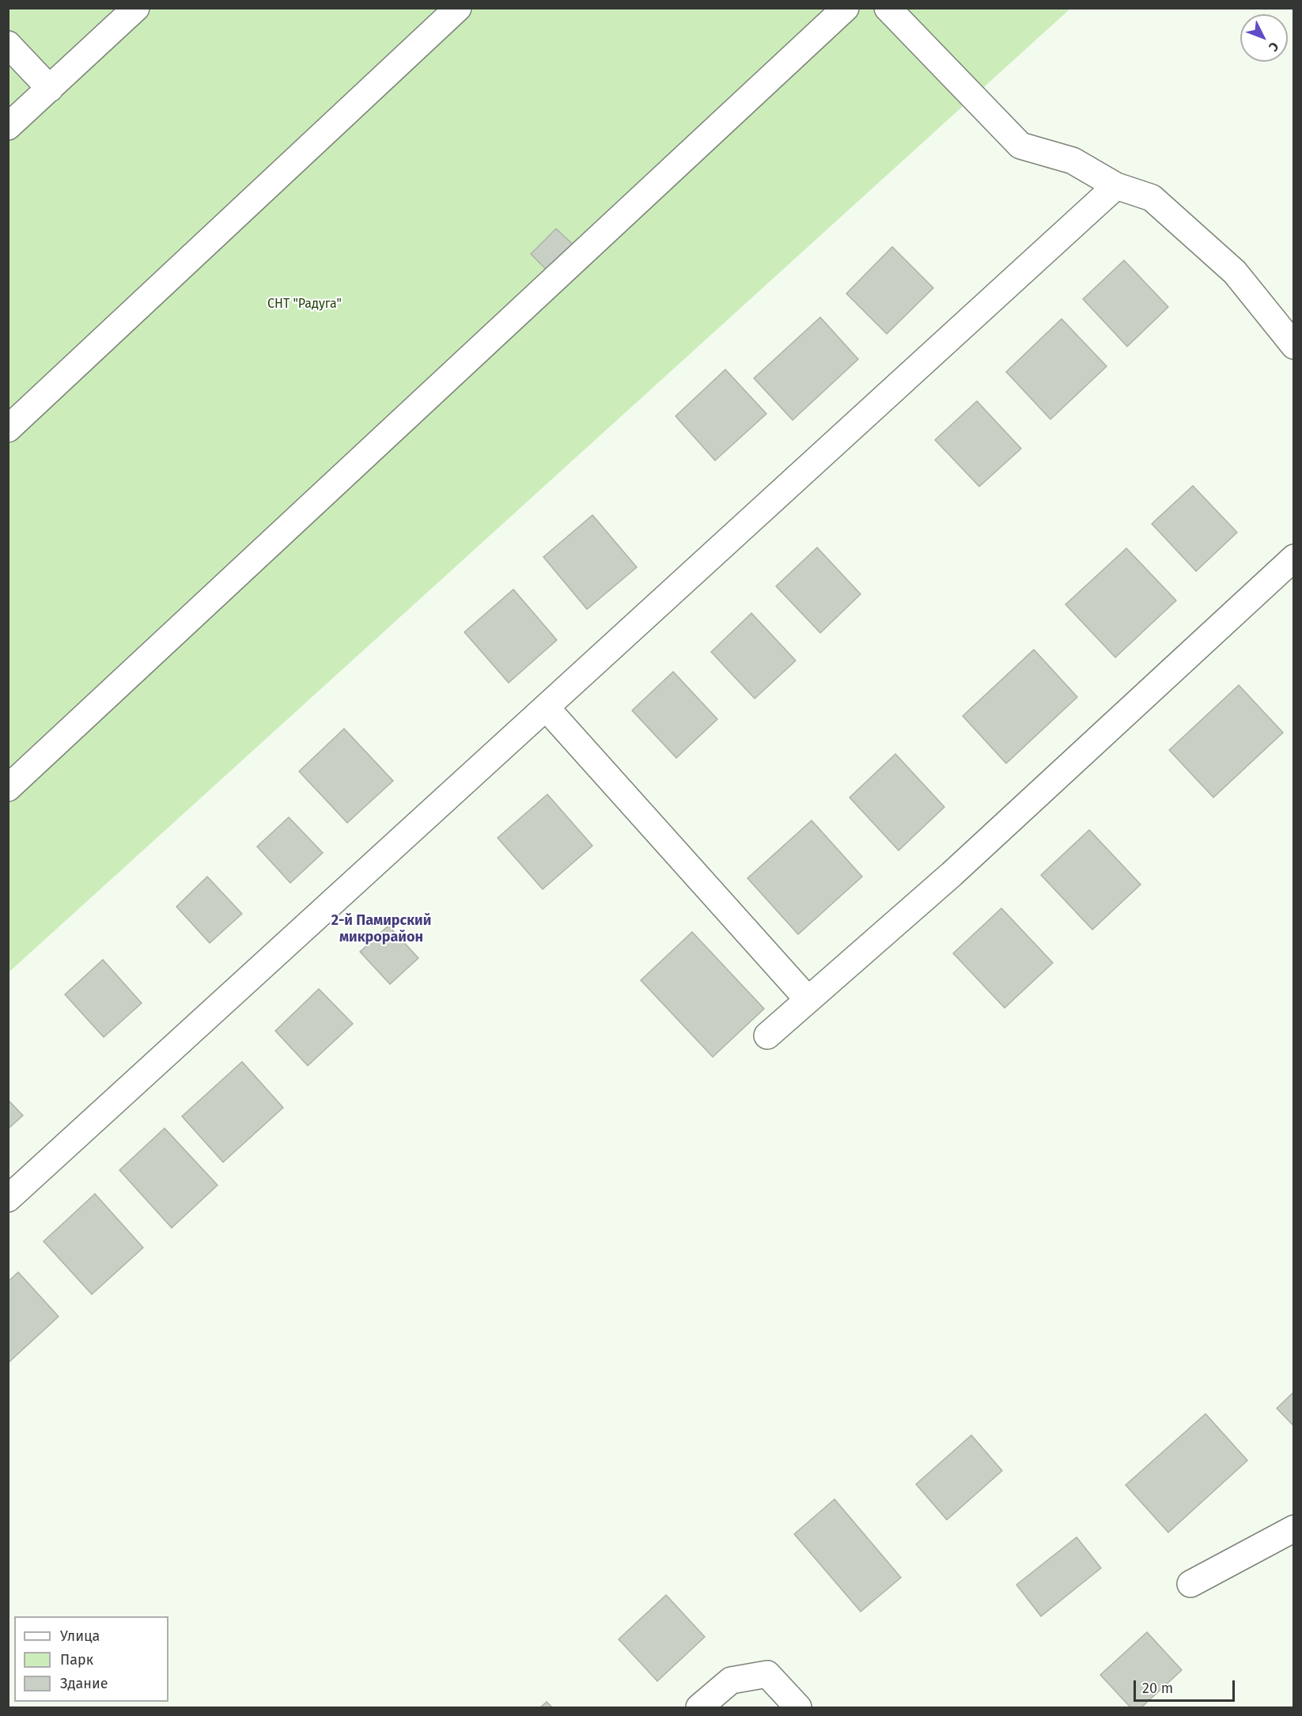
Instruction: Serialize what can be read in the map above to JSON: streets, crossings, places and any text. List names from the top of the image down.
{
  "districts": ["2-й Памирский микрорайон"],
  "parks": ["СНТ \"Радуга\""],
  "legend": ["Улица", "Парк", "Здание"],
  "scale_bar": "20 m",
  "north": "bottom right"
}
